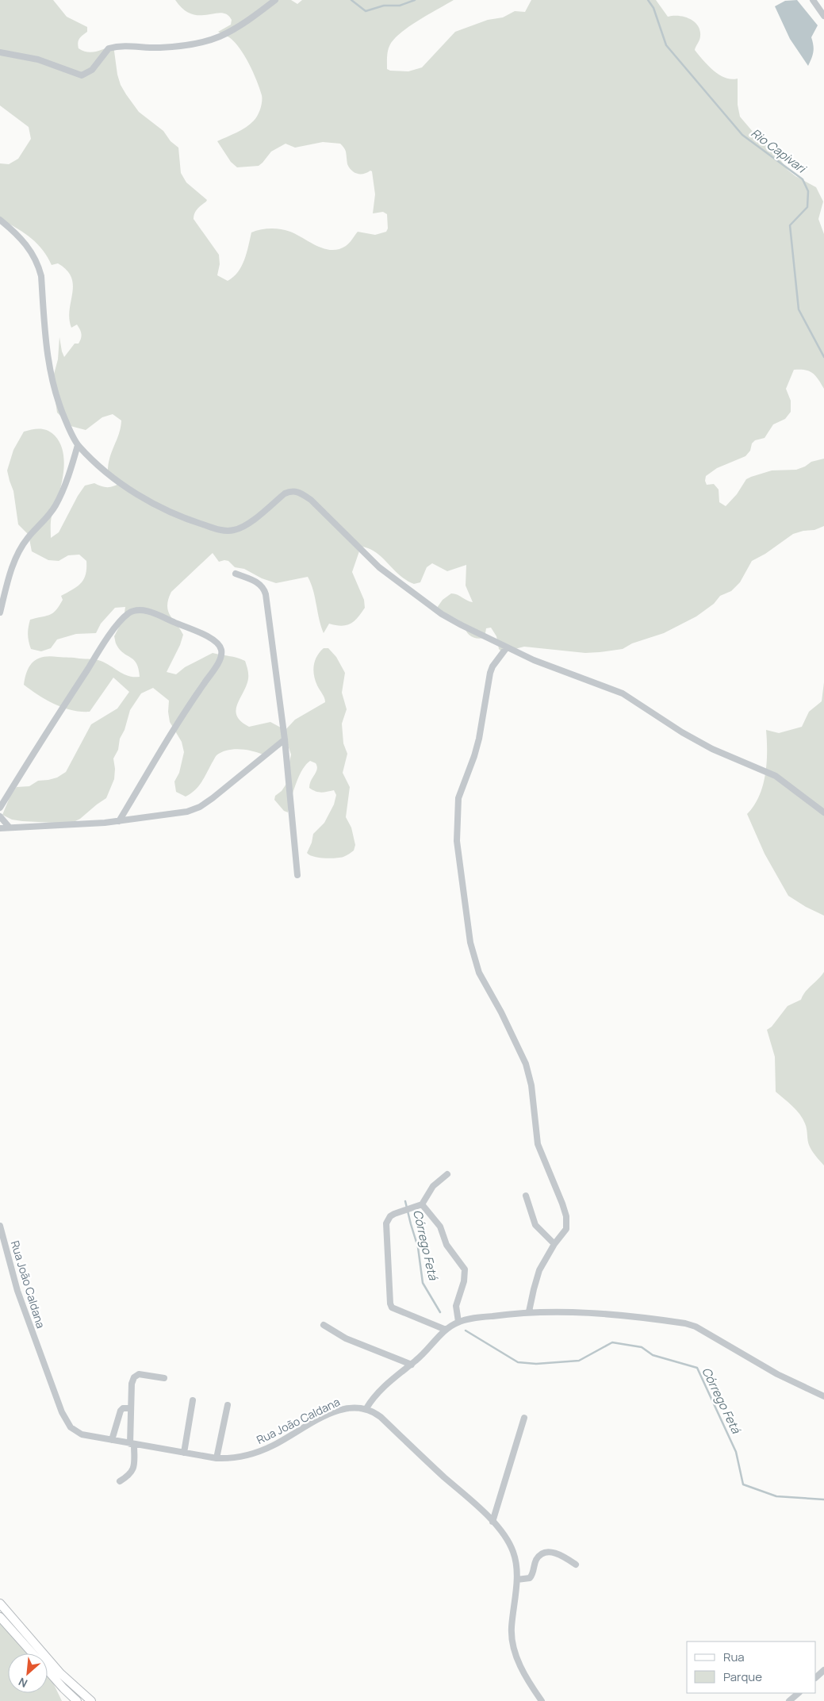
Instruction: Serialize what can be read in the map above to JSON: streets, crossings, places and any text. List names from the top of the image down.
{
  "streets": {
    "street": ["Rua João Caldana"]
  },
  "water": ["Rio Capivari", "Córrego Fetá"],
  "legend": ["Rua", "Parque"],
  "north": "bottom left"
}
